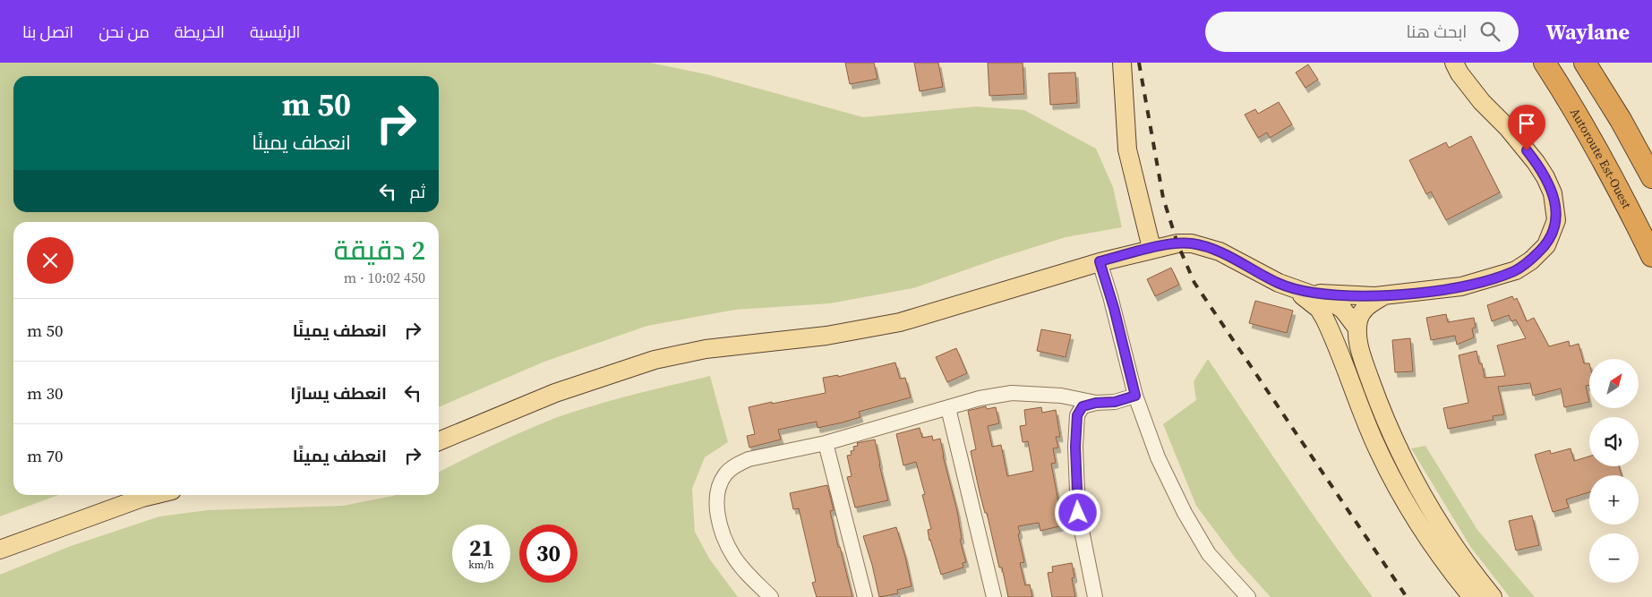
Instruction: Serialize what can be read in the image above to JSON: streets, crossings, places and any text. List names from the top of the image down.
{
  "streets": {
    "highway": ["Autoroute Est-Ouest"]
  },
  "north": "top right",
  "page": {
    "header": "Waylane",
    "search": "ابحث هنا",
    "nav": [
      "الرئيسية",
      "الخريطة",
      "من نحن",
      "اتصل بنا"
    ],
    "turn": ["50 m", "انعطف يمينًا"],
    "then": "ثم",
    "heading": ["2 دقيقة", "450 m · 10:02"],
    "list": [
      {
        "name": "انعطف يمينًا",
        "value": "50 m"
      },
      {
        "name": "انعطف يسارًا",
        "value": "30 m"
      },
      {
        "name": "انعطف يمينًا",
        "value": "70 m"
      }
    ],
    "map_buttons": ["+", "−"],
    "speed": "21 km/h",
    "limit": "30"
  }
}
